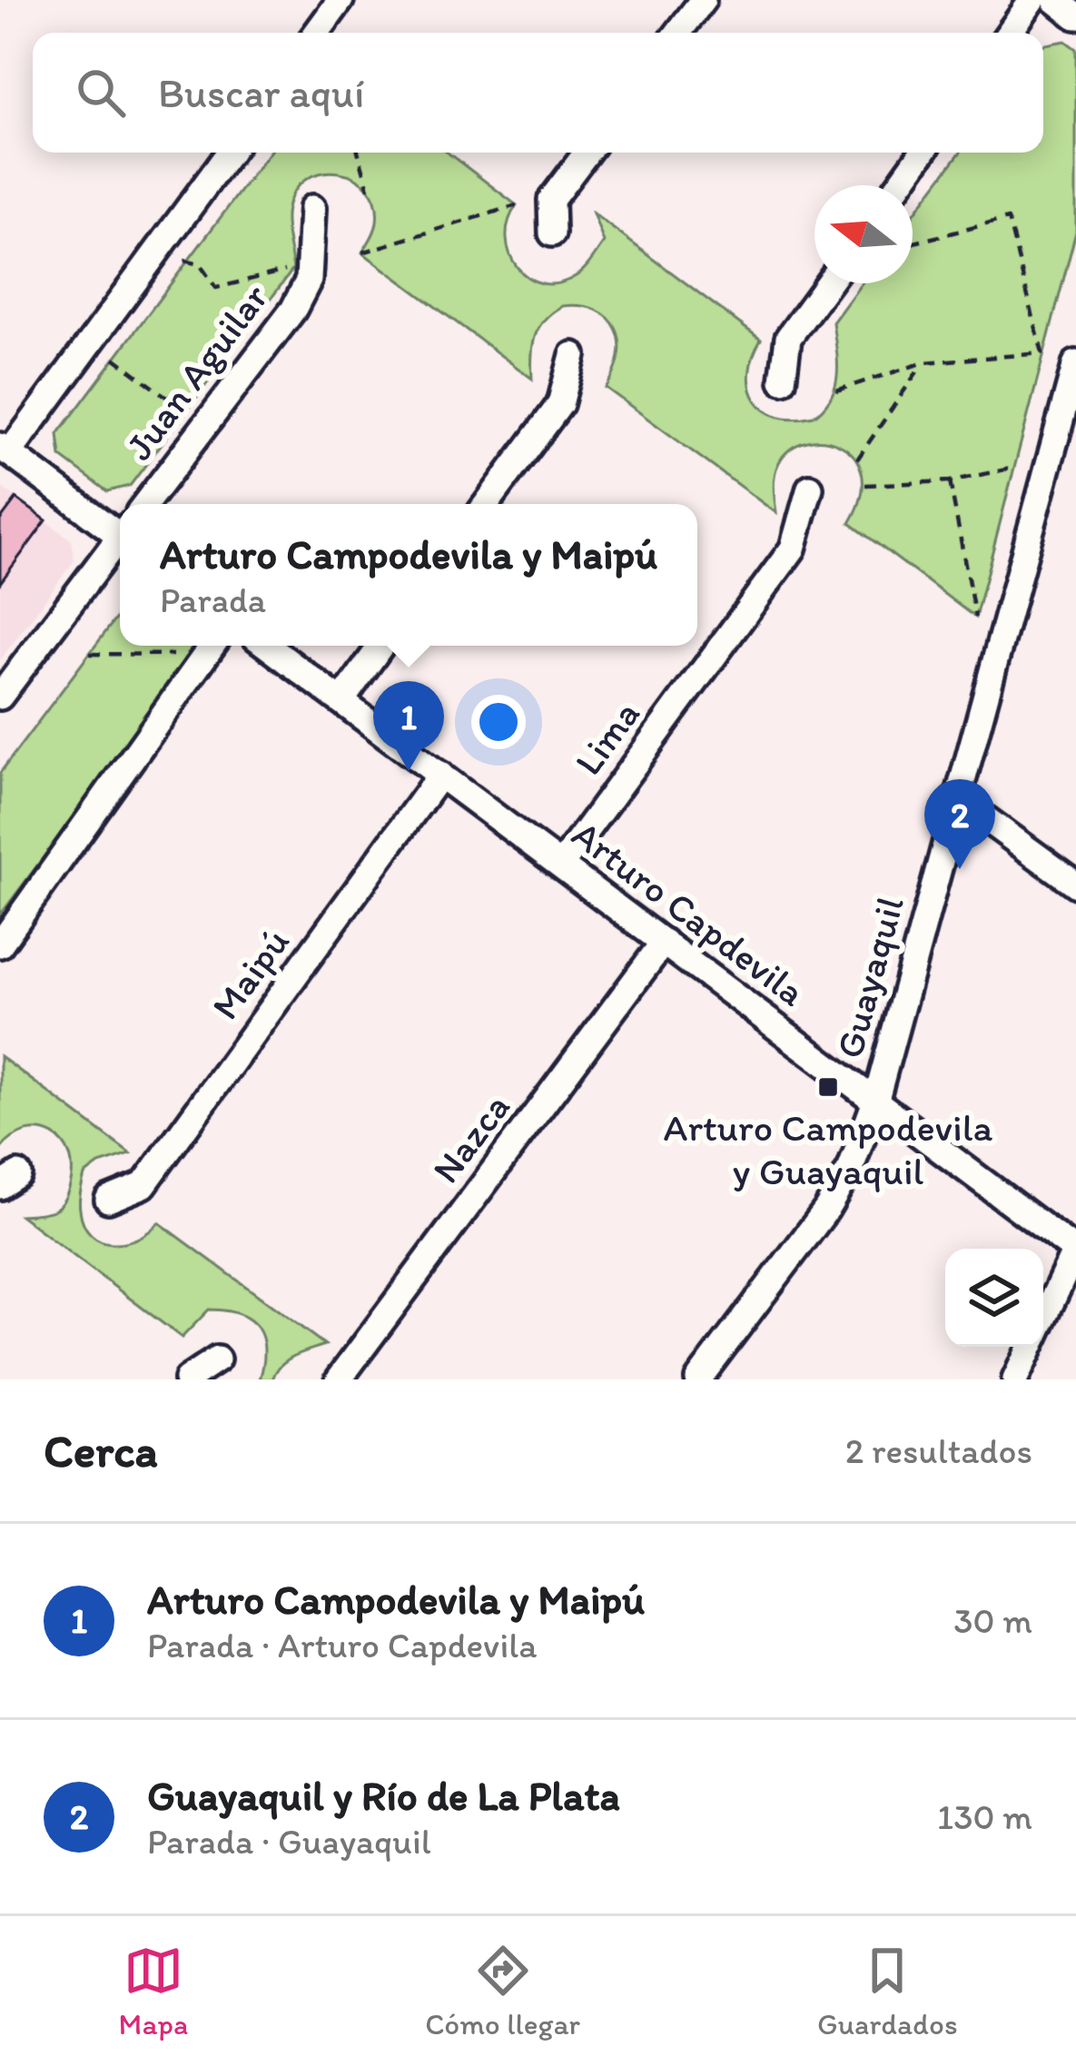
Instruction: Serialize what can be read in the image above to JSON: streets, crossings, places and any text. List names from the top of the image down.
{
  "streets": {
    "street": [
      "Juan Aguilar",
      "Lima",
      "Arturo Capdevila",
      "Maipú",
      "Guayaquil",
      "Nazca"
    ]
  },
  "crossings": [
    ["Lima", "Arturo Capdevila"],
    ["Arturo Capdevila", "Maipú"],
    ["Arturo Capdevila", "Guayaquil"],
    ["Arturo Capdevila", "Nazca"]
  ],
  "places": {
    "transit": ["Arturo Campodevila y Guayaquil"]
  },
  "north": "left",
  "page": {
    "search": "Buscar aquí",
    "popup": ["Arturo Campodevila y Maipú", "Parada"],
    "pins": ["1", "2"],
    "heading": ["Cerca", "2 resultados"],
    "list": [
      {
        "mark": "1",
        "name": "Arturo Campodevila y Maipú",
        "note": "Parada · Arturo Capdevila",
        "value": "30 m"
      },
      {
        "mark": "2",
        "name": "Guayaquil y Río de La Plata",
        "note": "Parada · Guayaquil",
        "value": "130 m"
      }
    ],
    "nav": ["Mapa", "Cómo llegar", "Guardados"]
  }
}
